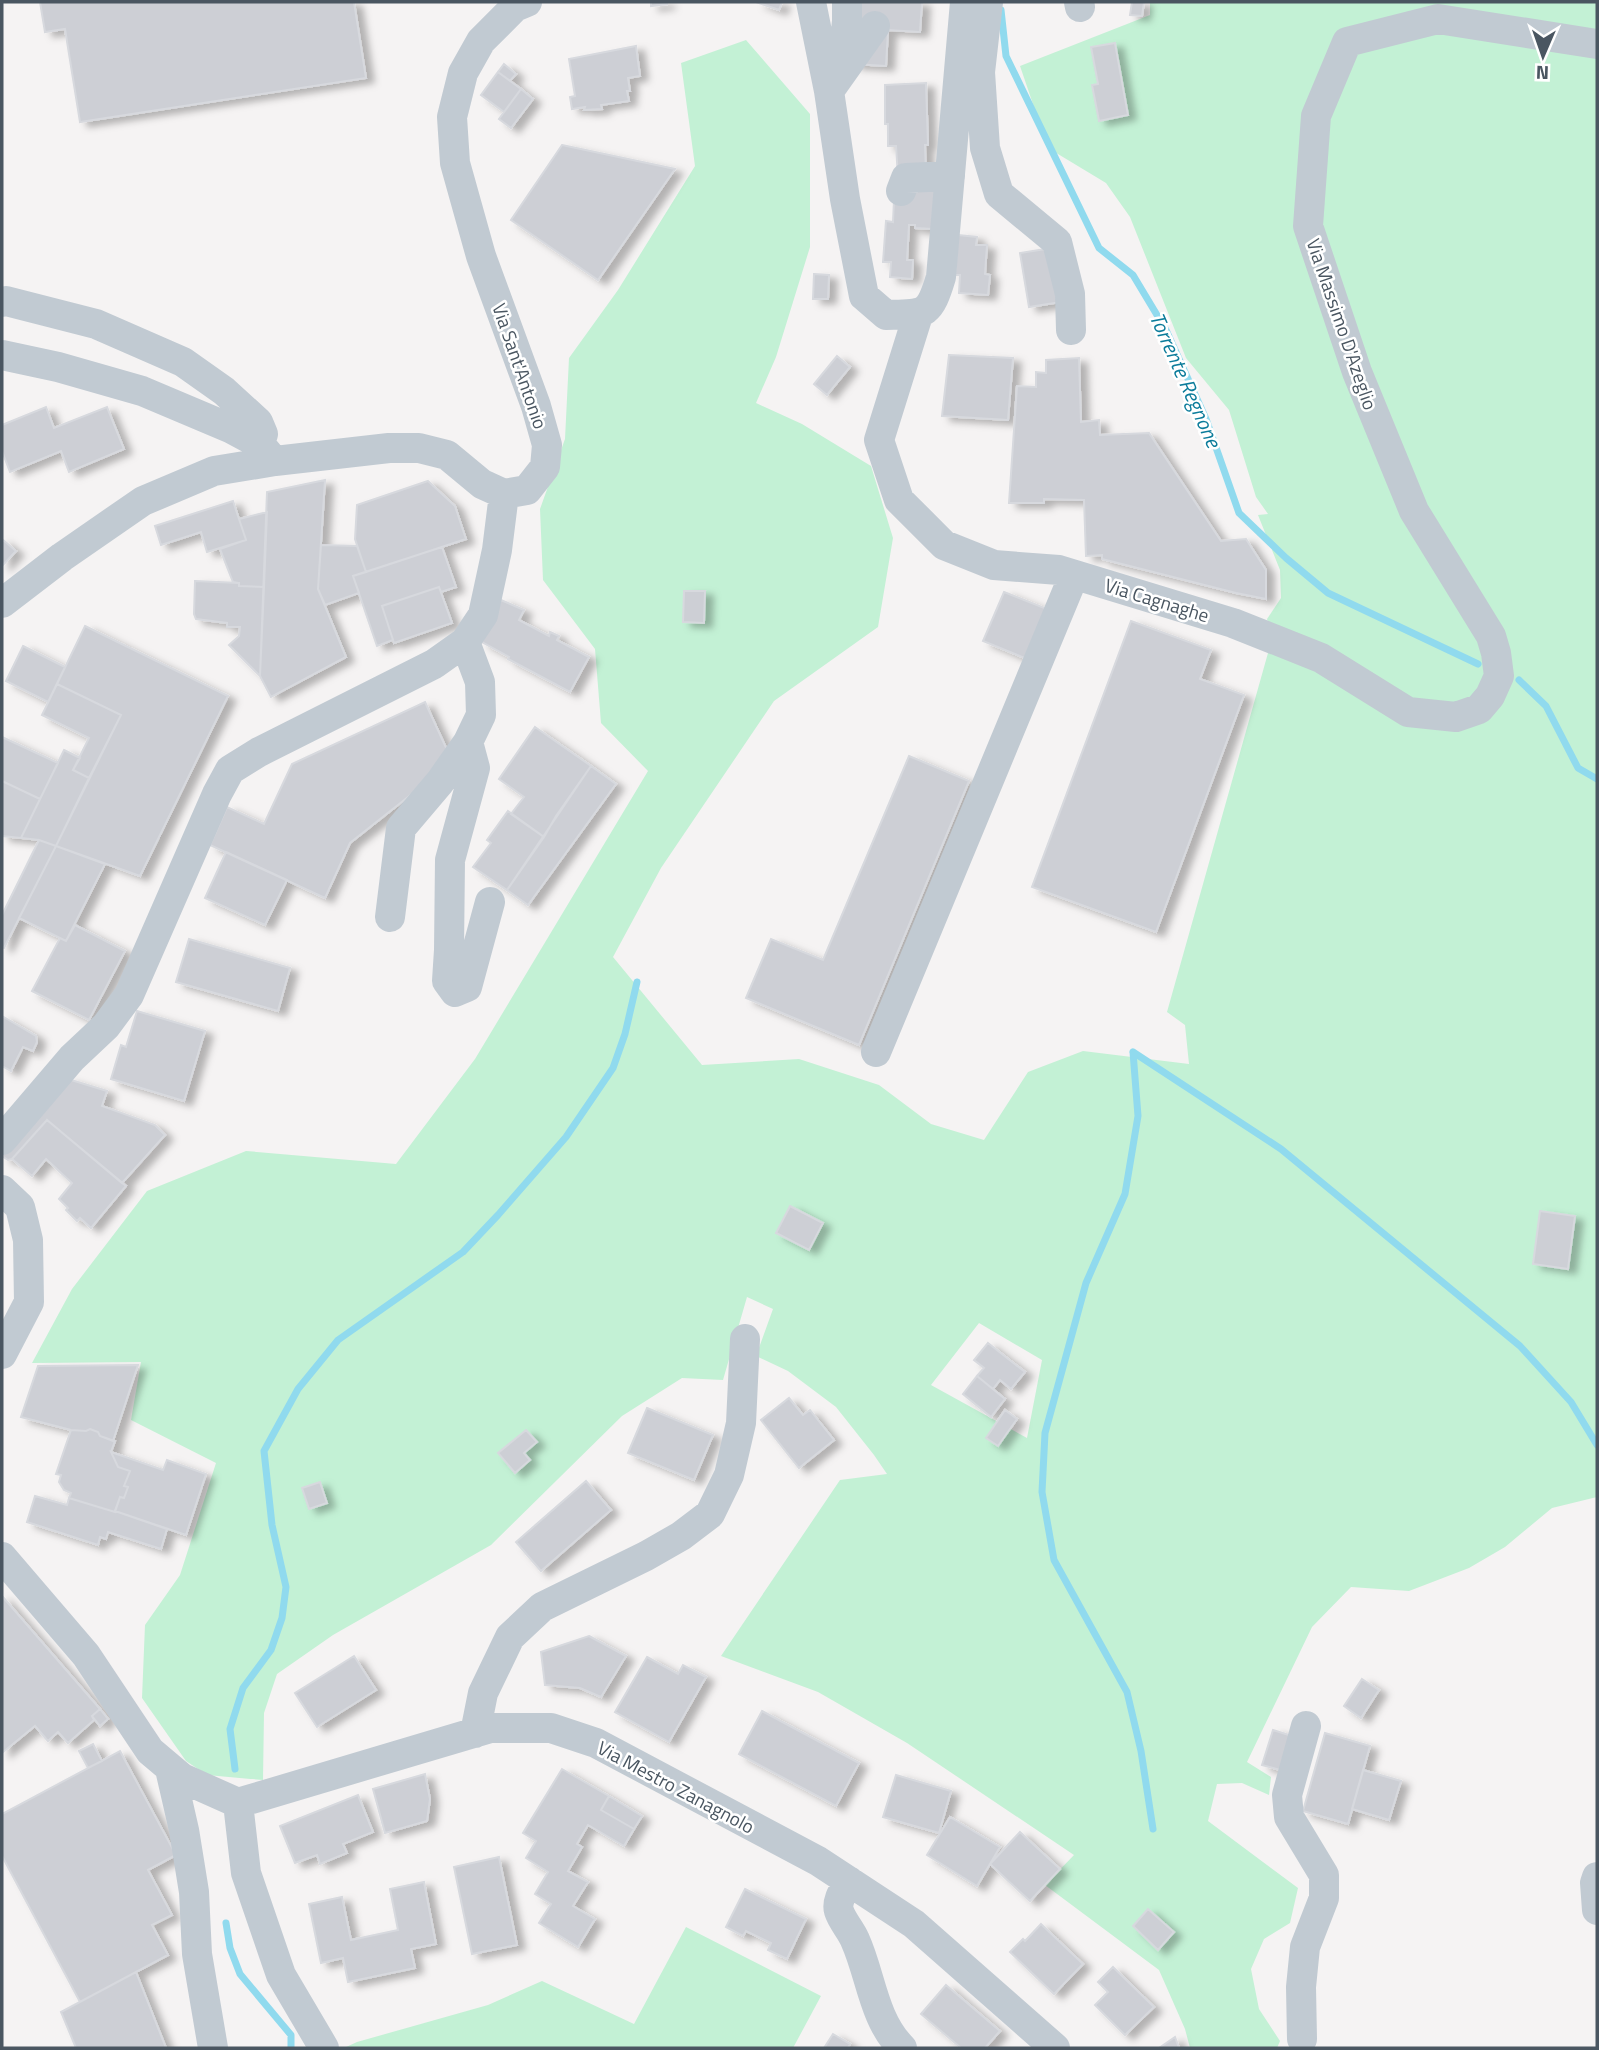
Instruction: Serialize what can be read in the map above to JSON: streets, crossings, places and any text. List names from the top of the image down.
{
  "streets": {
    "street": [
      "Via Massimo D'Azeglio",
      "Via Sant'Antonio",
      "Via Cagnaghe",
      "Via Mestro Zanagnolo"
    ]
  },
  "crossings": [
    ["Via Massimo D'Azeglio", "Via Cagnaghe"]
  ],
  "water": ["Torrente Regnone"],
  "north": "bottom"
}
